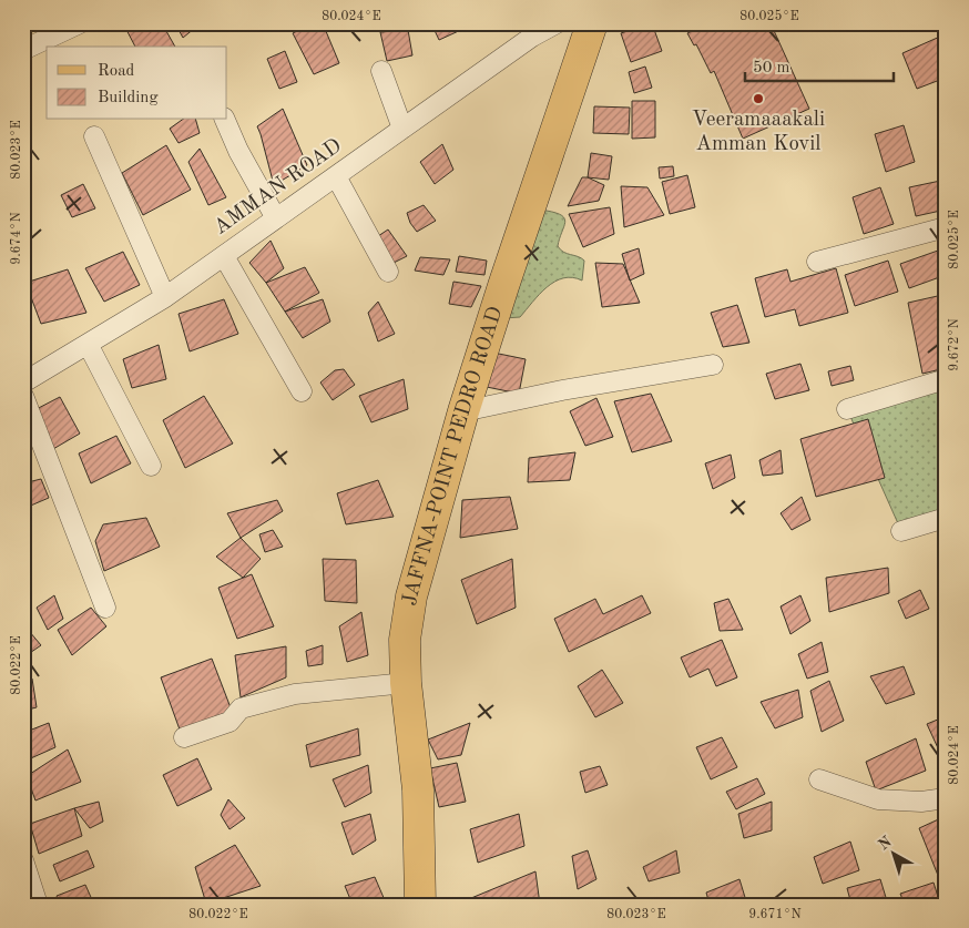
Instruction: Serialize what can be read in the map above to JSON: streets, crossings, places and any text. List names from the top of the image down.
{
  "streets": {
    "main road": ["JAFFNA-POINT PEDRO ROAD"],
    "street": ["AMMAN ROAD"]
  },
  "places": ["Veeramaaakali Amman Kovil"],
  "legend": ["Road", "Building"],
  "scale_bar": "50 m",
  "north": "top left",
  "coordinates": [
    "80.024°E",
    "80.025°E",
    "80.023°E",
    "9.674°N",
    "9.672°N",
    "80.022°E",
    "9.671°N"
  ]
}
